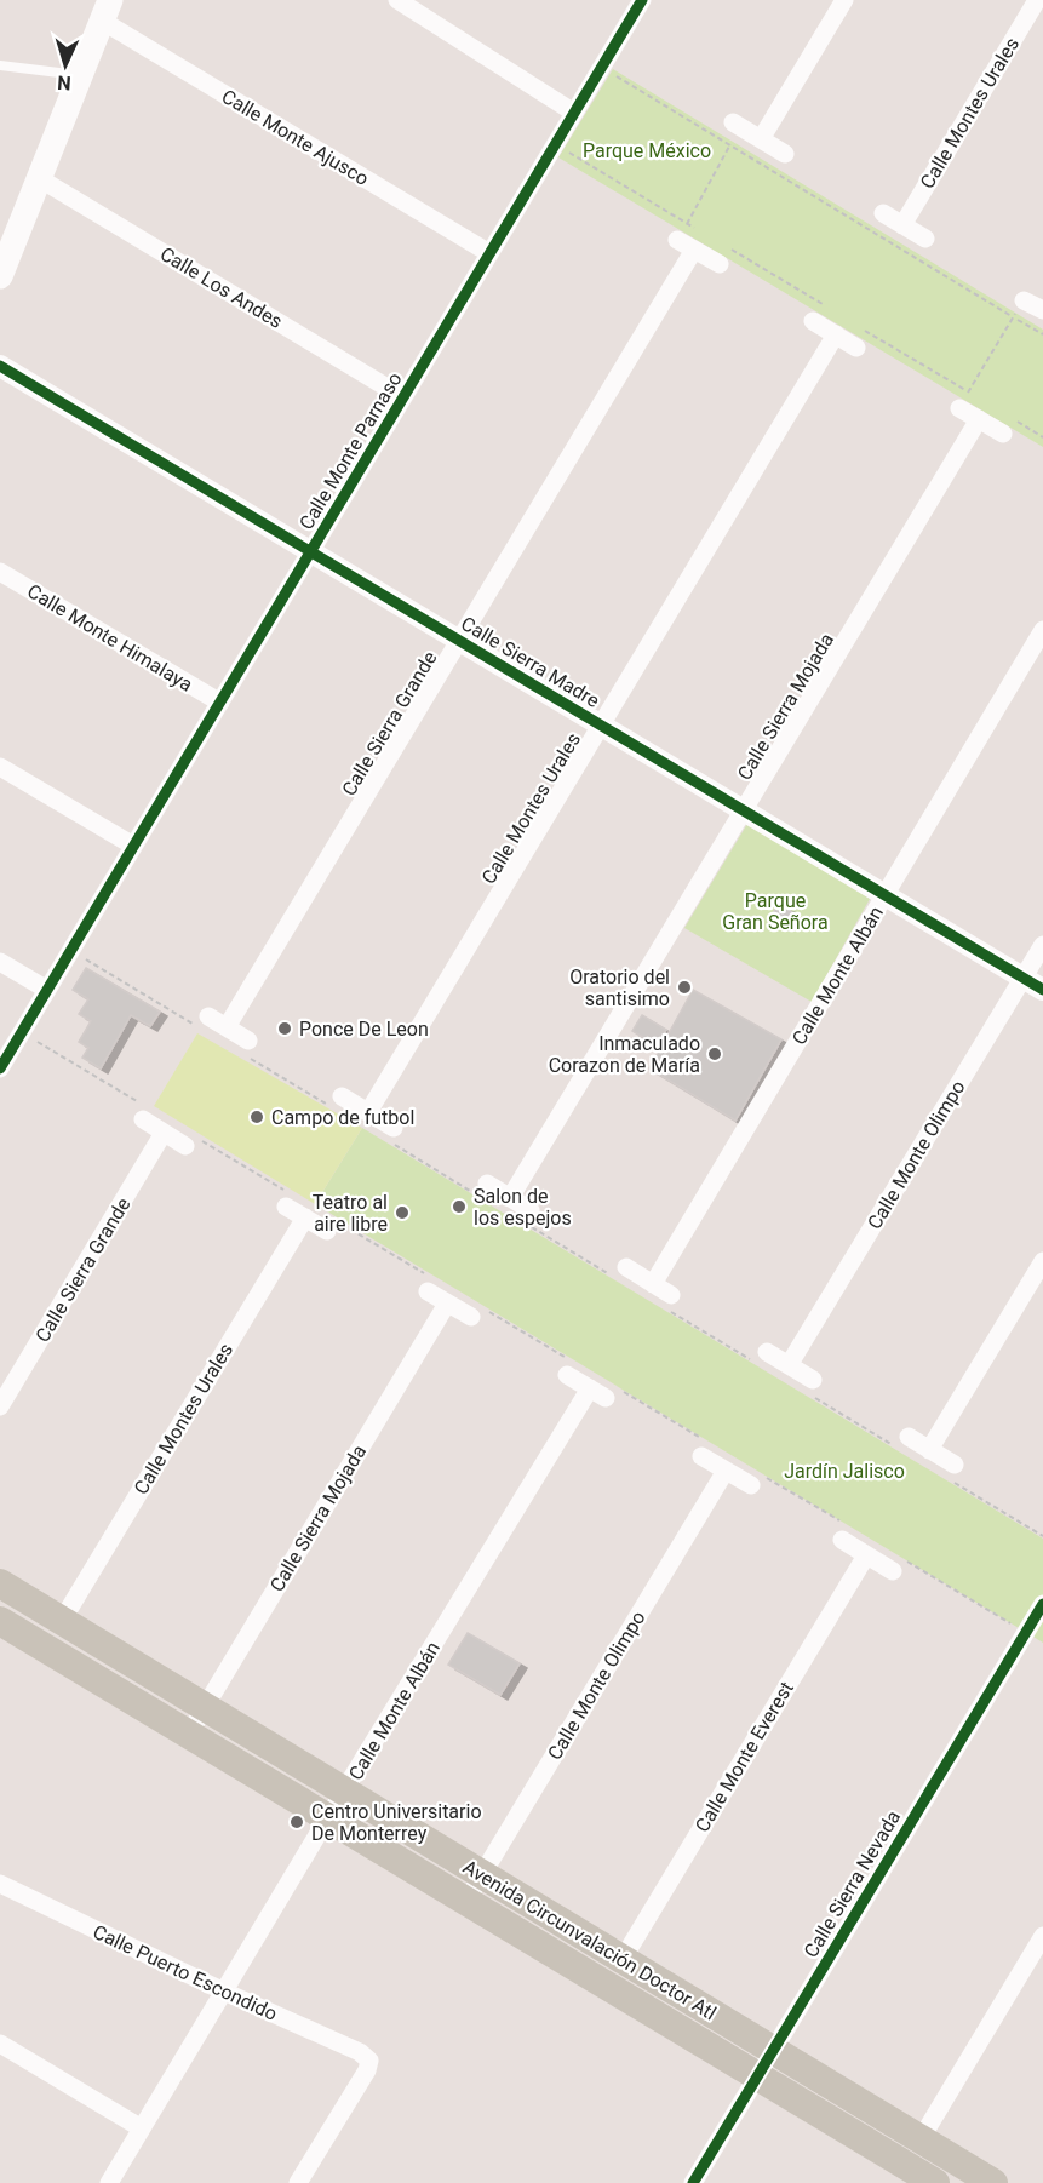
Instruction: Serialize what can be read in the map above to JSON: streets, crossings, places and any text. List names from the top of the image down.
{
  "streets": {
    "main road": ["Avenida Circunvalación Doctor Atl"],
    "street": [
      "Calle Montes Urales",
      "Calle Monte Ajusco",
      "Calle Los Andes",
      "Calle Monte Parnaso",
      "Calle Monte Himalaya",
      "Calle Sierra Madre",
      "Calle Sierra Mojada",
      "Calle Sierra Grande",
      "Calle Monte Albán",
      "Calle Monte Olimpo",
      "Calle Monte Everest",
      "Calle Sierra Nevada",
      "Calle Puerto Escondido"
    ]
  },
  "crossings": [
    ["Calle Montes Urales", "Calle Sierra Madre"],
    ["Calle Montes Urales", "Avenida Circunvalación Doctor Atl"],
    ["Calle Monte Ajusco", "Calle Monte Parnaso"],
    ["Calle Los Andes", "Calle Monte Parnaso"],
    ["Calle Monte Parnaso", "Calle Monte Himalaya"],
    ["Calle Monte Parnaso", "Calle Sierra Madre"],
    ["Calle Sierra Madre", "Calle Sierra Mojada"],
    ["Calle Sierra Madre", "Calle Sierra Grande"],
    ["Calle Sierra Madre", "Calle Monte Albán"],
    ["Calle Sierra Madre", "Calle Monte Olimpo"],
    ["Calle Sierra Mojada", "Avenida Circunvalación Doctor Atl"],
    ["Calle Monte Albán", "Avenida Circunvalación Doctor Atl"],
    ["Calle Monte Albán", "Calle Puerto Escondido"],
    ["Calle Monte Olimpo", "Avenida Circunvalación Doctor Atl"],
    ["Calle Monte Everest", "Avenida Circunvalación Doctor Atl"],
    ["Calle Sierra Nevada", "Avenida Circunvalación Doctor Atl"]
  ],
  "parks": ["Parque México", "Parque Gran Señora", "Jardín Jalisco"],
  "places": [
    "Oratorio del santisimo",
    "Ponce De Leon",
    "Inmaculado Corazon de María",
    "Campo de futbol",
    "Salon de los espejos",
    "Teatro al aire libre",
    "Centro Universitario De Monterrey"
  ],
  "north": "bottom"
}
